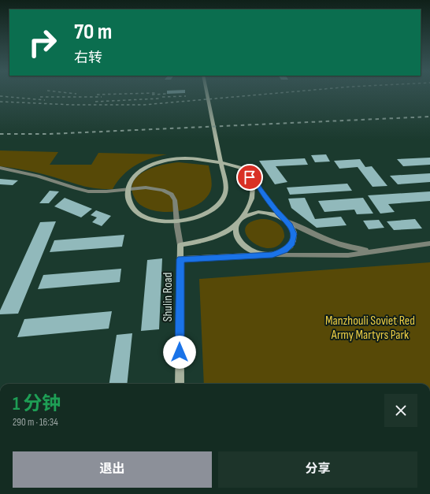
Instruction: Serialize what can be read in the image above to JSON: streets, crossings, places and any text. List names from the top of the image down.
{
  "streets": {
    "main road": ["Shulin Road"]
  },
  "parks": ["Manzhouli Soviet Red Army Martyrs Park"],
  "page": {
    "turn": ["70 m", "右转"],
    "heading": ["1 分钟", "290 m · 16:34"],
    "buttons": ["退出", "分享"]
  }
}
